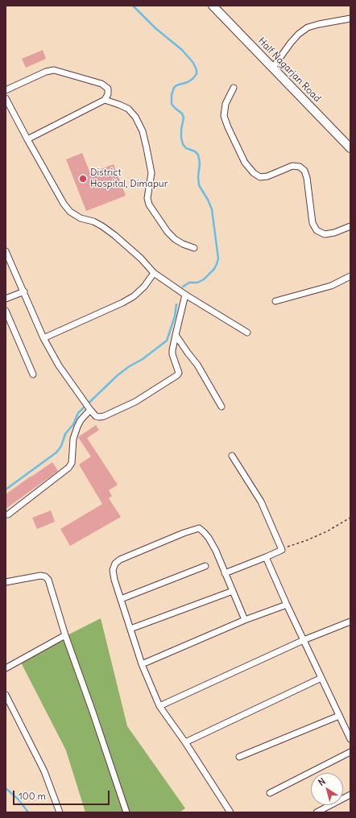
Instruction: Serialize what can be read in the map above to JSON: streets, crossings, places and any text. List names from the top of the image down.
{
  "streets": {
    "main road": ["Half Nagarjan Road"]
  },
  "places": ["District Hospital, Dimapur"],
  "scale_bar": "100 m",
  "north": "top left"
}
